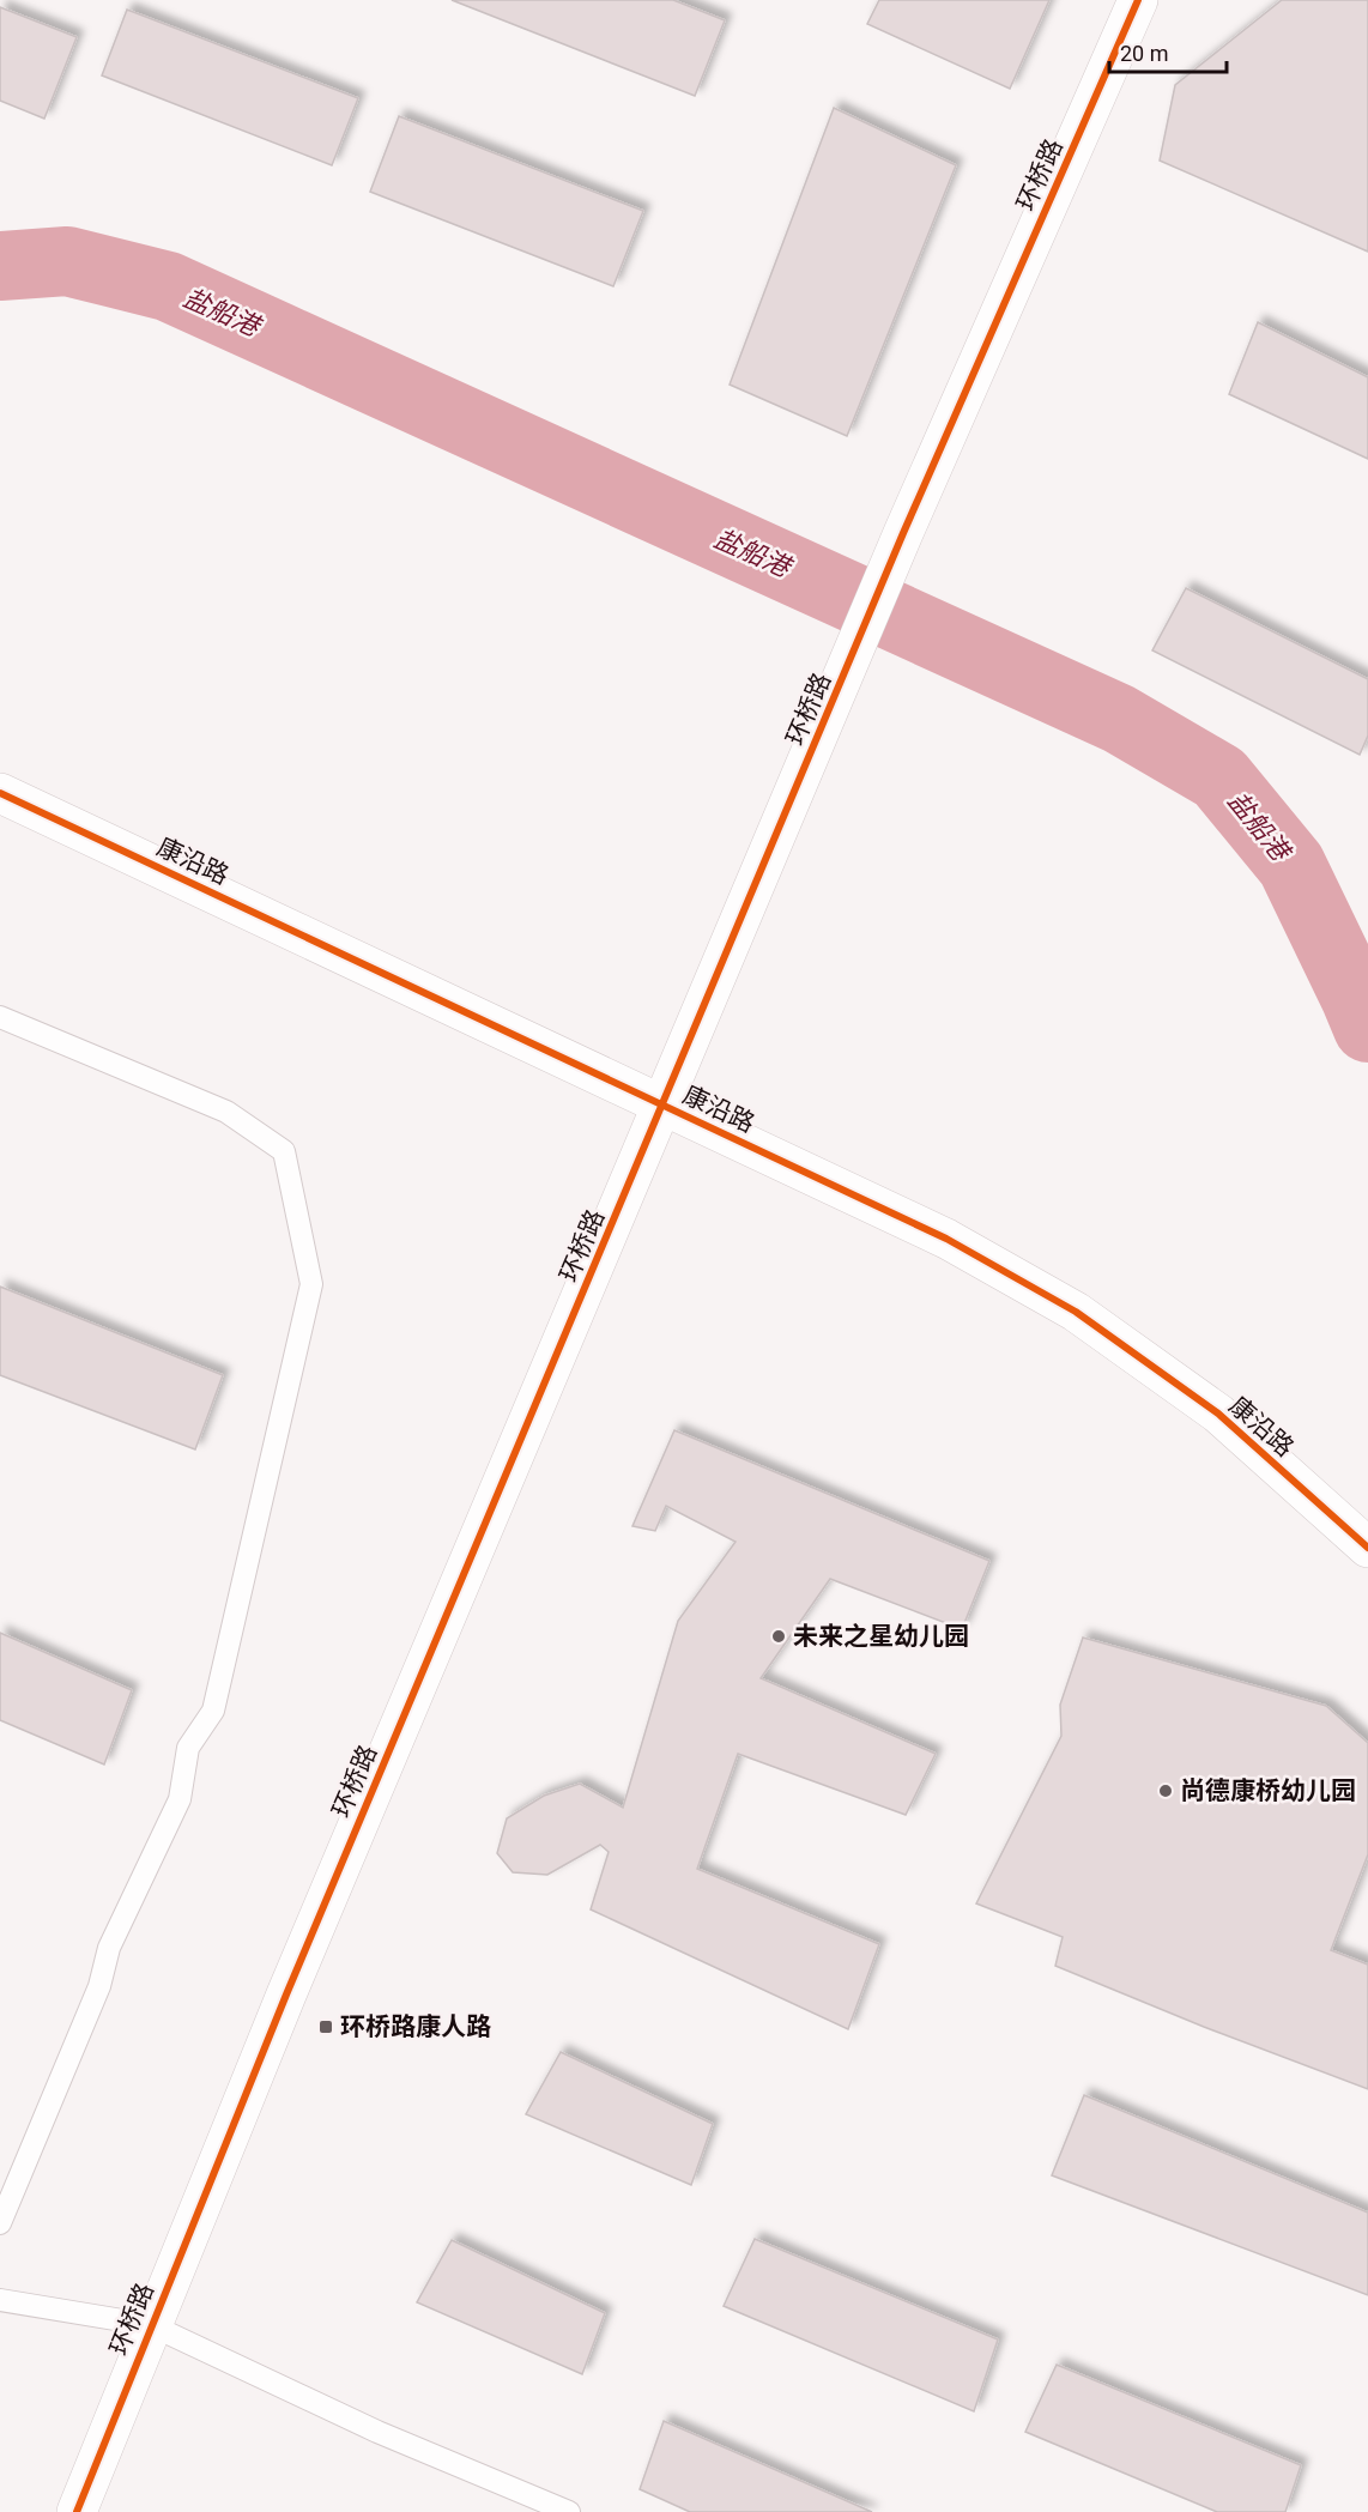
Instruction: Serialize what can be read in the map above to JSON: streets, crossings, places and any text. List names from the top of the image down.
{
  "streets": {
    "street": ["环桥路", "康沿路"]
  },
  "crossings": [
    ["环桥路", "康沿路"]
  ],
  "water": ["盐船港"],
  "places": {
    "other": ["未来之星幼儿园", "尚德康桥幼儿园"],
    "transit": ["环桥路康人路"]
  },
  "scale_bar": "20 m"
}
